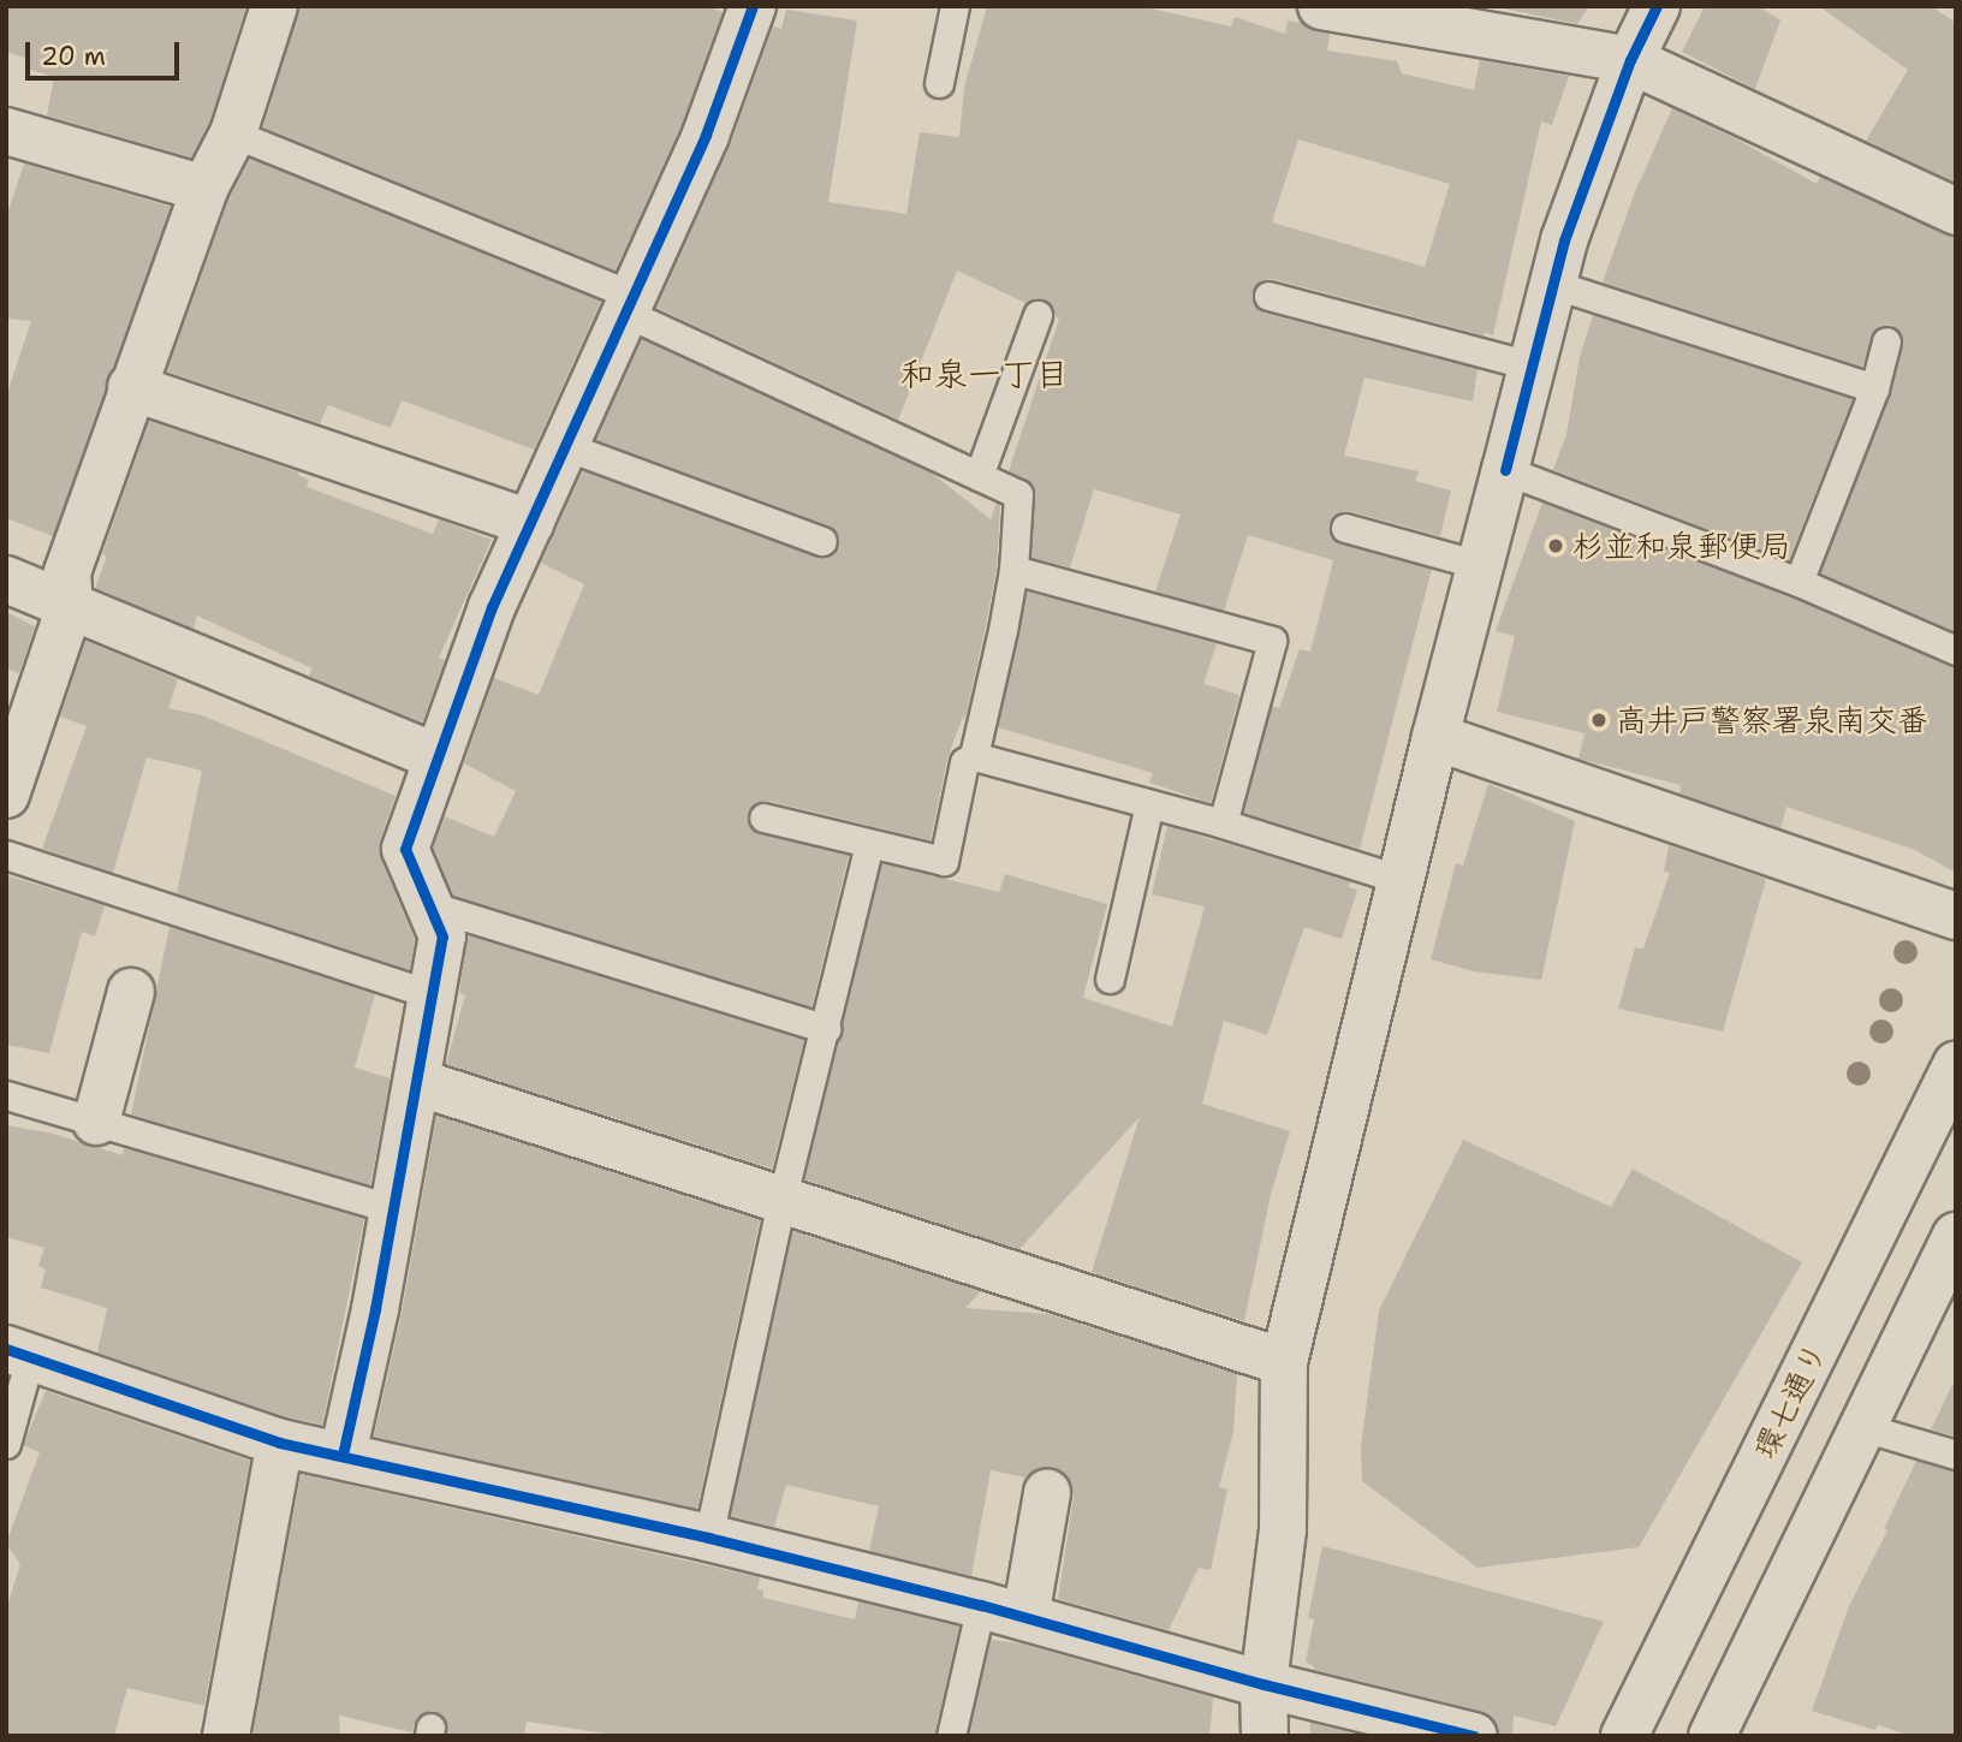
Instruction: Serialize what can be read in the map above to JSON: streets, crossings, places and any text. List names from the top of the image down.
{
  "streets": {
    "street": ["環七通り"]
  },
  "districts": ["和泉一丁目"],
  "places": ["杉並和泉郵便局", "高井戸警察署泉南交番"],
  "scale_bar": "20 m"
}
